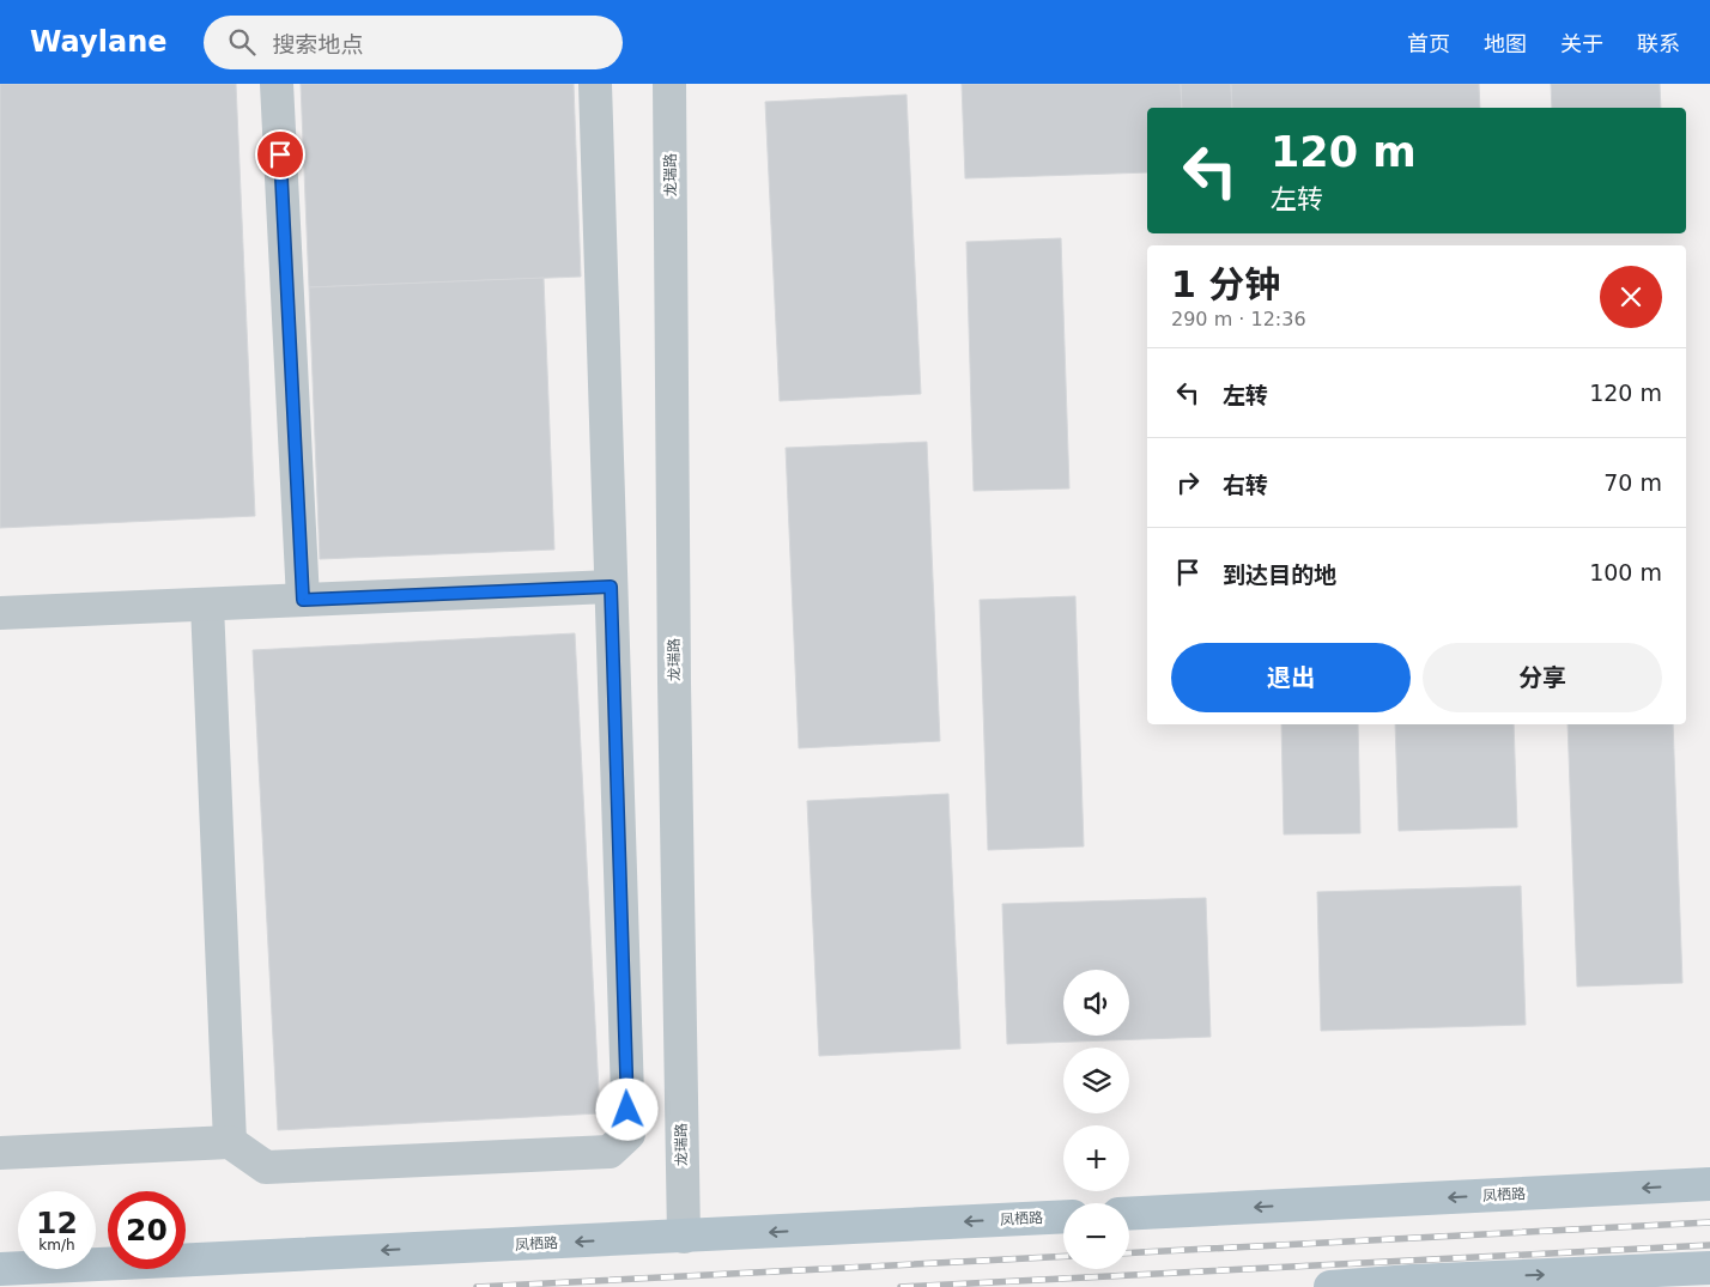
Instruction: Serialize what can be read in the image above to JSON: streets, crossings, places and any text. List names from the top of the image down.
{
  "streets": {
    "main road": ["凤栖路"],
    "street": ["龙瑞路"]
  },
  "crossings": [
    ["龙瑞路", "凤栖路"]
  ],
  "one_way": ["凤栖路"],
  "page": {
    "header": "Waylane",
    "search": "搜索地点",
    "nav": [
      "首页",
      "地图",
      "关于",
      "联系"
    ],
    "turn": ["120 m", "左转"],
    "heading": ["1 分钟", "290 m · 12:36"],
    "list": [
      {
        "name": "左转",
        "value": "120 m"
      },
      {
        "name": "右转",
        "value": "70 m"
      },
      {
        "name": "到达目的地",
        "value": "100 m"
      }
    ],
    "buttons": ["退出", "分享"],
    "map_buttons": ["+", "−"],
    "speed": "12 km/h",
    "limit": "20"
  }
}
